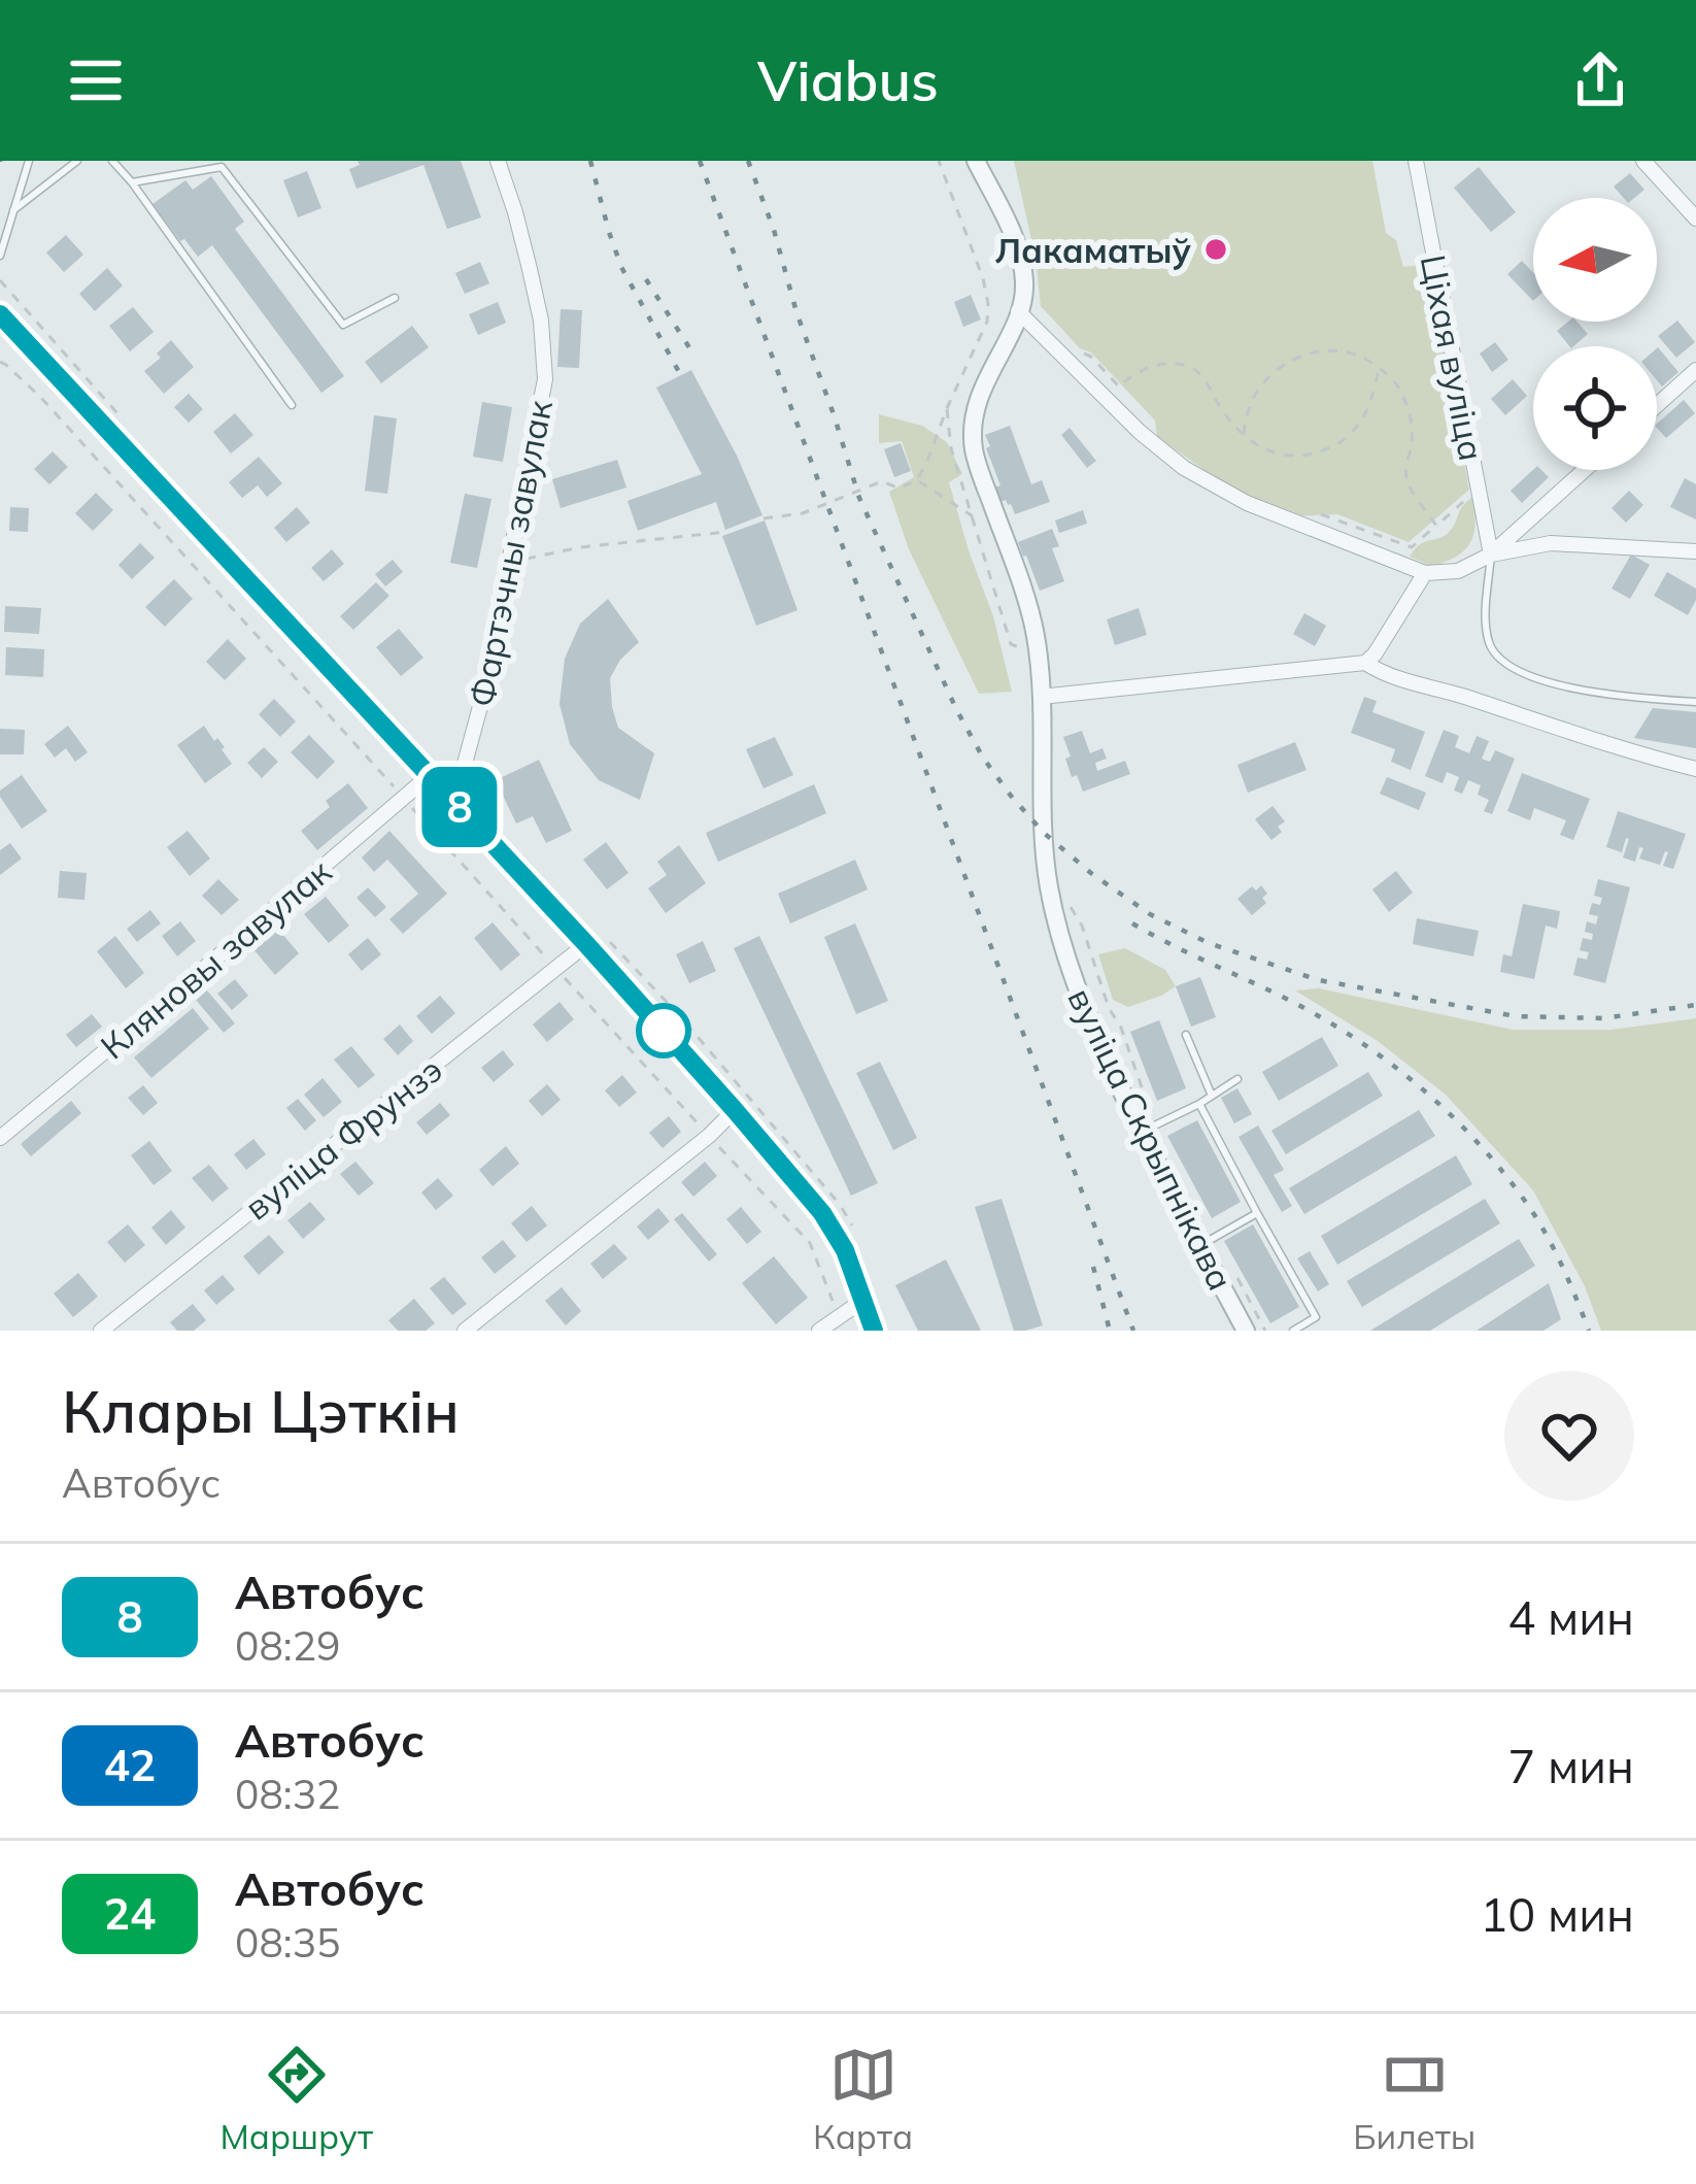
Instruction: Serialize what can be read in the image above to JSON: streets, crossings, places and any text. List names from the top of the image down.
{
  "streets": {
    "street": [
      "Ціхая вуліца",
      "Фартэчны завулак",
      "Кляновы завулак",
      "вуліца Фрунзэ",
      "вуліца Скрыпнікава"
    ]
  },
  "places": ["Лакаматыў"],
  "lines": ["bus line 8"],
  "north": "left",
  "page": {
    "header": "Viabus",
    "on_map": "8",
    "heading": ["Клары Цэткін", "Автобус"],
    "list": [
      {
        "mark": "8",
        "name": "Автобус",
        "note": "08:29",
        "value": "4 мин"
      },
      {
        "mark": "42",
        "name": "Автобус",
        "note": "08:32",
        "value": "7 мин"
      },
      {
        "mark": "24",
        "name": "Автобус",
        "note": "08:35",
        "value": "10 мин"
      }
    ],
    "tabs": ["Маршрут", "Карта", "Билеты"]
  }
}
